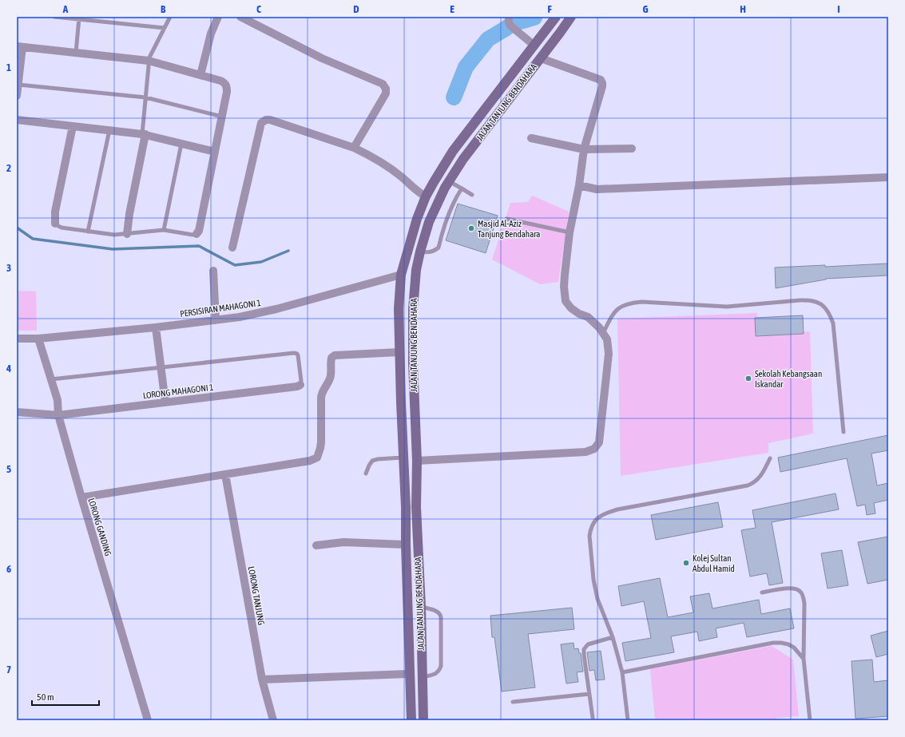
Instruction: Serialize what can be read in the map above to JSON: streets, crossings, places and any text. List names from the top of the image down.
{
  "streets": {
    "main road": ["JALAN TANJUNG BENDAHARA"],
    "street": [
      "PERSISIRAN MAHAGONI 1",
      "LORONG MAHAGONI 1",
      "LORONG GANDING",
      "LORONG TANJUNG"
    ]
  },
  "crossings": [
    ["JALAN TANJUNG BENDAHARA", "PERSISIRAN MAHAGONI 1"],
    ["PERSISIRAN MAHAGONI 1", "LORONG GANDING"],
    ["LORONG MAHAGONI 1", "LORONG GANDING"]
  ],
  "places": ["Masjid Al-Aziz Tanjung Bendahara", "Sekolah Kebangsaan Iskandar", "Kolej Sultan Abdul Hamid"],
  "scale_bar": "50 m",
  "grid": {
    "columns": [
      "A",
      "B",
      "C",
      "D",
      "E",
      "F",
      "G",
      "H",
      "I"
    ],
    "rows": [
      "1",
      "2",
      "3",
      "4",
      "5",
      "6",
      "7"
    ]
  }
}
